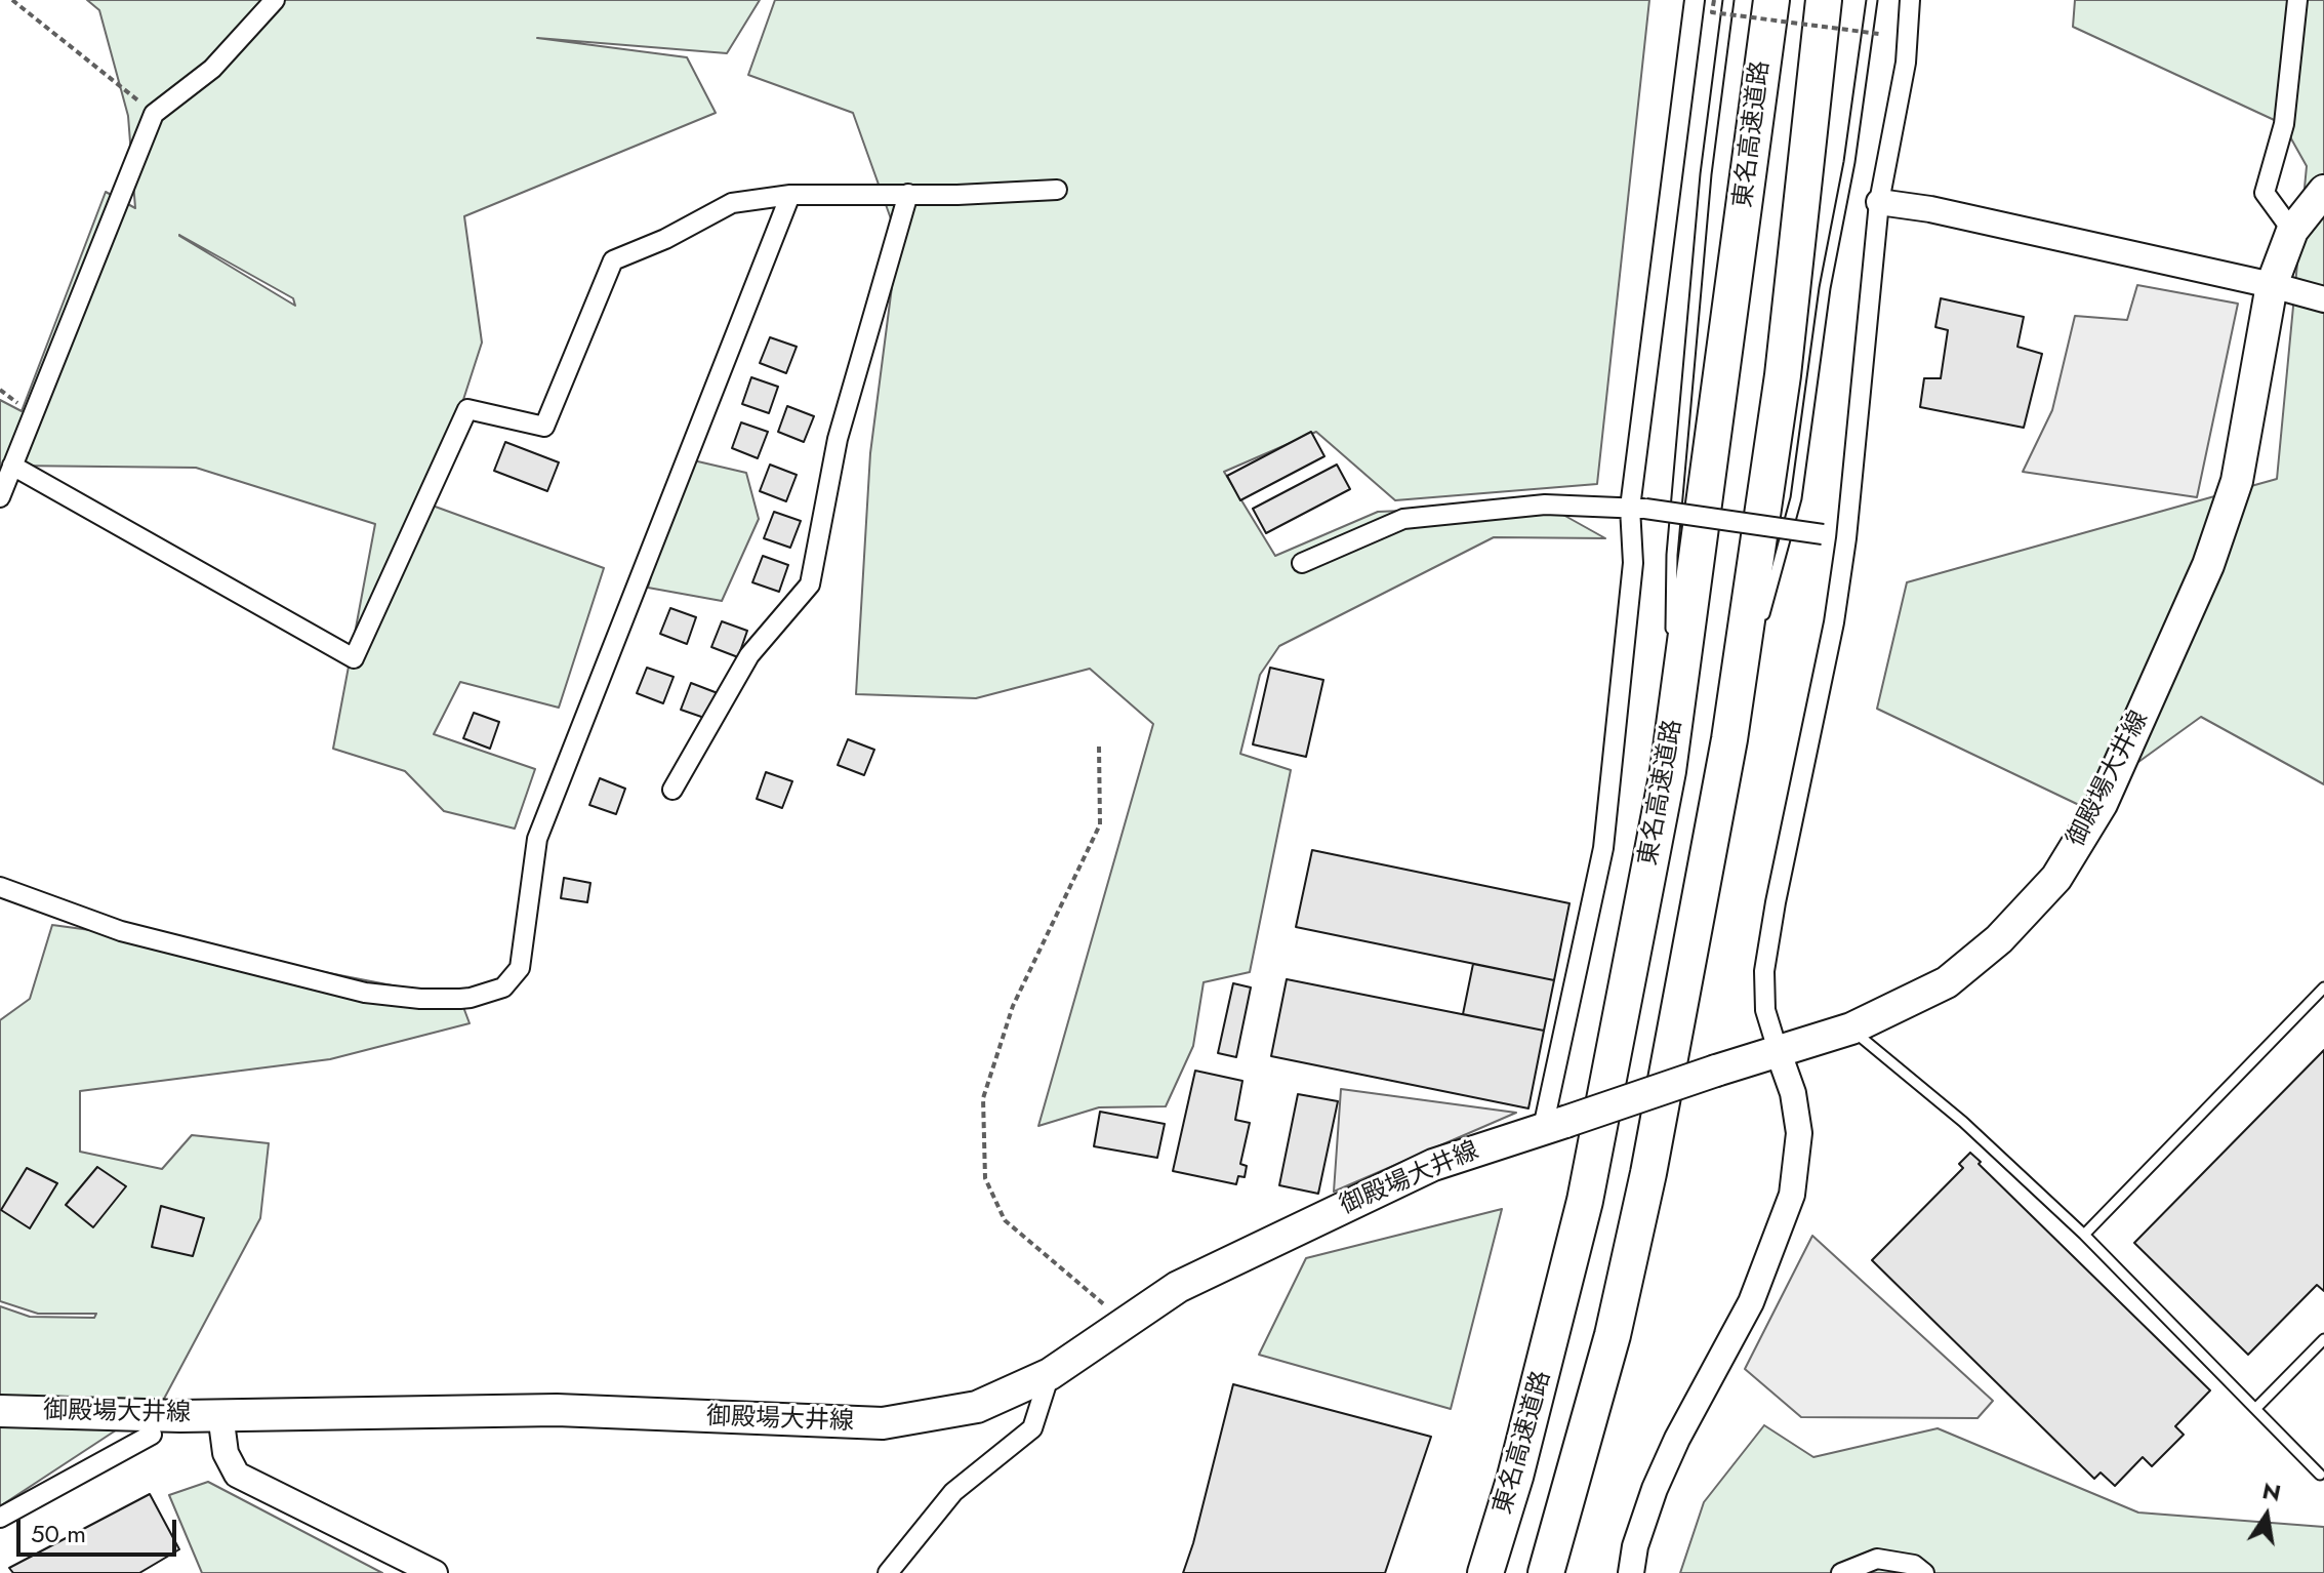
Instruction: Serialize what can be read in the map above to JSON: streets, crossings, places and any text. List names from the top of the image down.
{
  "streets": {
    "highway": ["東名高速道路"],
    "main road": ["御殿場大井線"]
  },
  "scale_bar": "50 m",
  "north": "top"
}
